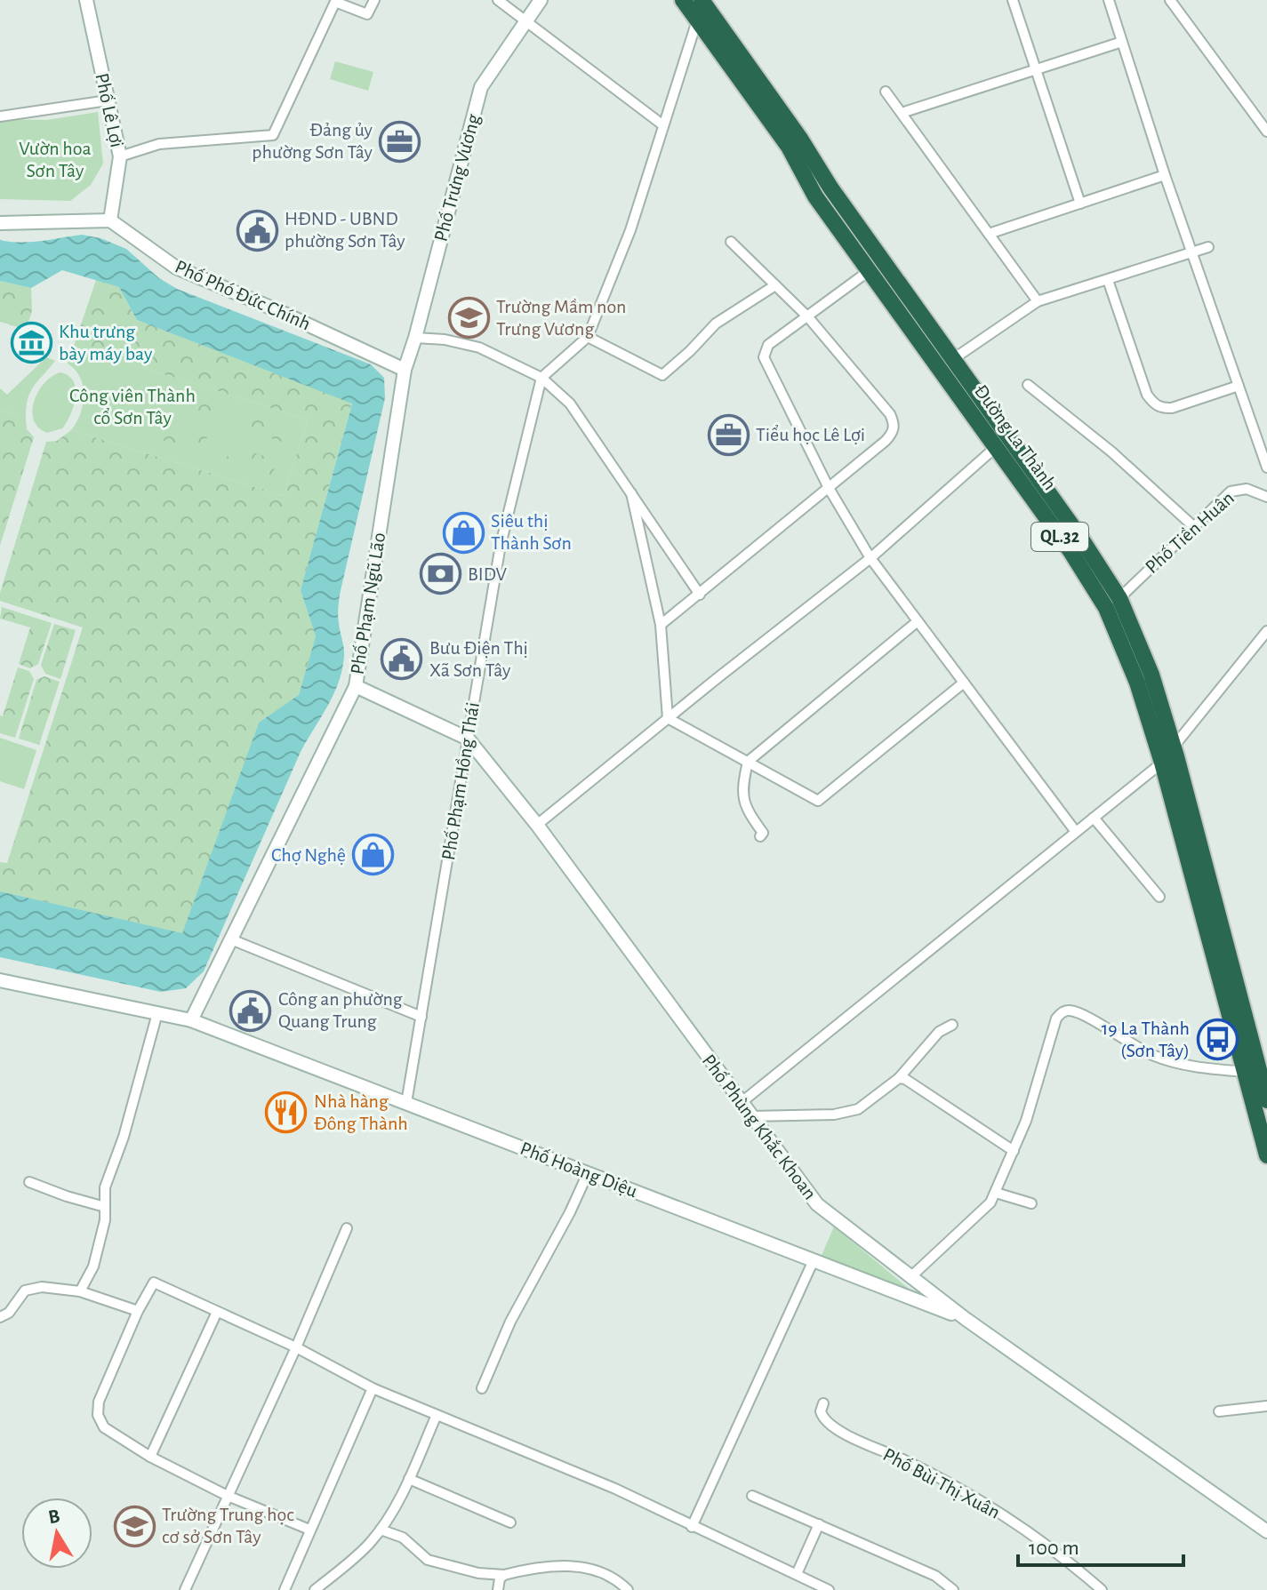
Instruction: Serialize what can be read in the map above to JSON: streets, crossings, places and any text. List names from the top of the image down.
{
  "streets": {
    "highway": ["Đường La Thành", "QL.32"],
    "main road": [
      "Phố Lê Lợi",
      "Phố Trưng Vương",
      "Phố Phó Đức Chính",
      "Phố Phạm Ngũ Lão",
      "Phố Phùng Khắc Khoan",
      "Phố Hoàng Diệu"
    ],
    "street": ["Phố Tiền Huân", "Phố Phạm Hồng Thái", "Phố Bùi Thị Xuân"]
  },
  "crossings": [
    ["Phố Lê Lợi", "Phố Phó Đức Chính"],
    ["Phố Trưng Vương", "Phố Phó Đức Chính"],
    ["Phố Trưng Vương", "Phố Phạm Ngũ Lão"],
    ["Phố Phó Đức Chính", "Phố Phạm Ngũ Lão"],
    ["Đường La Thành", "Phố Tiền Huân"],
    ["Phố Phạm Ngũ Lão", "Phố Phùng Khắc Khoan"],
    ["Phố Phạm Ngũ Lão", "Phố Hoàng Diệu"],
    ["Phố Phạm Hồng Thái", "Phố Phùng Khắc Khoan"],
    ["Phố Phạm Hồng Thái", "Phố Hoàng Diệu"],
    ["Phố Phùng Khắc Khoan", "Phố Hoàng Diệu"]
  ],
  "parks": ["Vườn hoa Sơn Tây", "Công viên Thành cổ Sơn Tây"],
  "places": {
    "office": ["Đảng ủy phường Sơn Tây", "Tiểu học Lê Lợi"],
    "public building": ["HĐND - UBND phường Sơn Tây", "Bưu Điện Thị Xã Sơn Tây", "Công an phường Quang Trung"],
    "school or university": ["Trường Mầm non Trưng Vương", "Trường Trung học cơ sở Sơn Tây"],
    "museum": ["Khu trưng bày máy bay"],
    "shop": ["Siêu thị Thành Sơn", "Chợ Nghệ"],
    "bank": ["BIDV"],
    "bus stop": ["19 La Thành (Sơn Tây)"],
    "restaurant": ["Nhà hàng Đông Thành"]
  },
  "scale_bar": "100 m",
  "north": "top"
}
